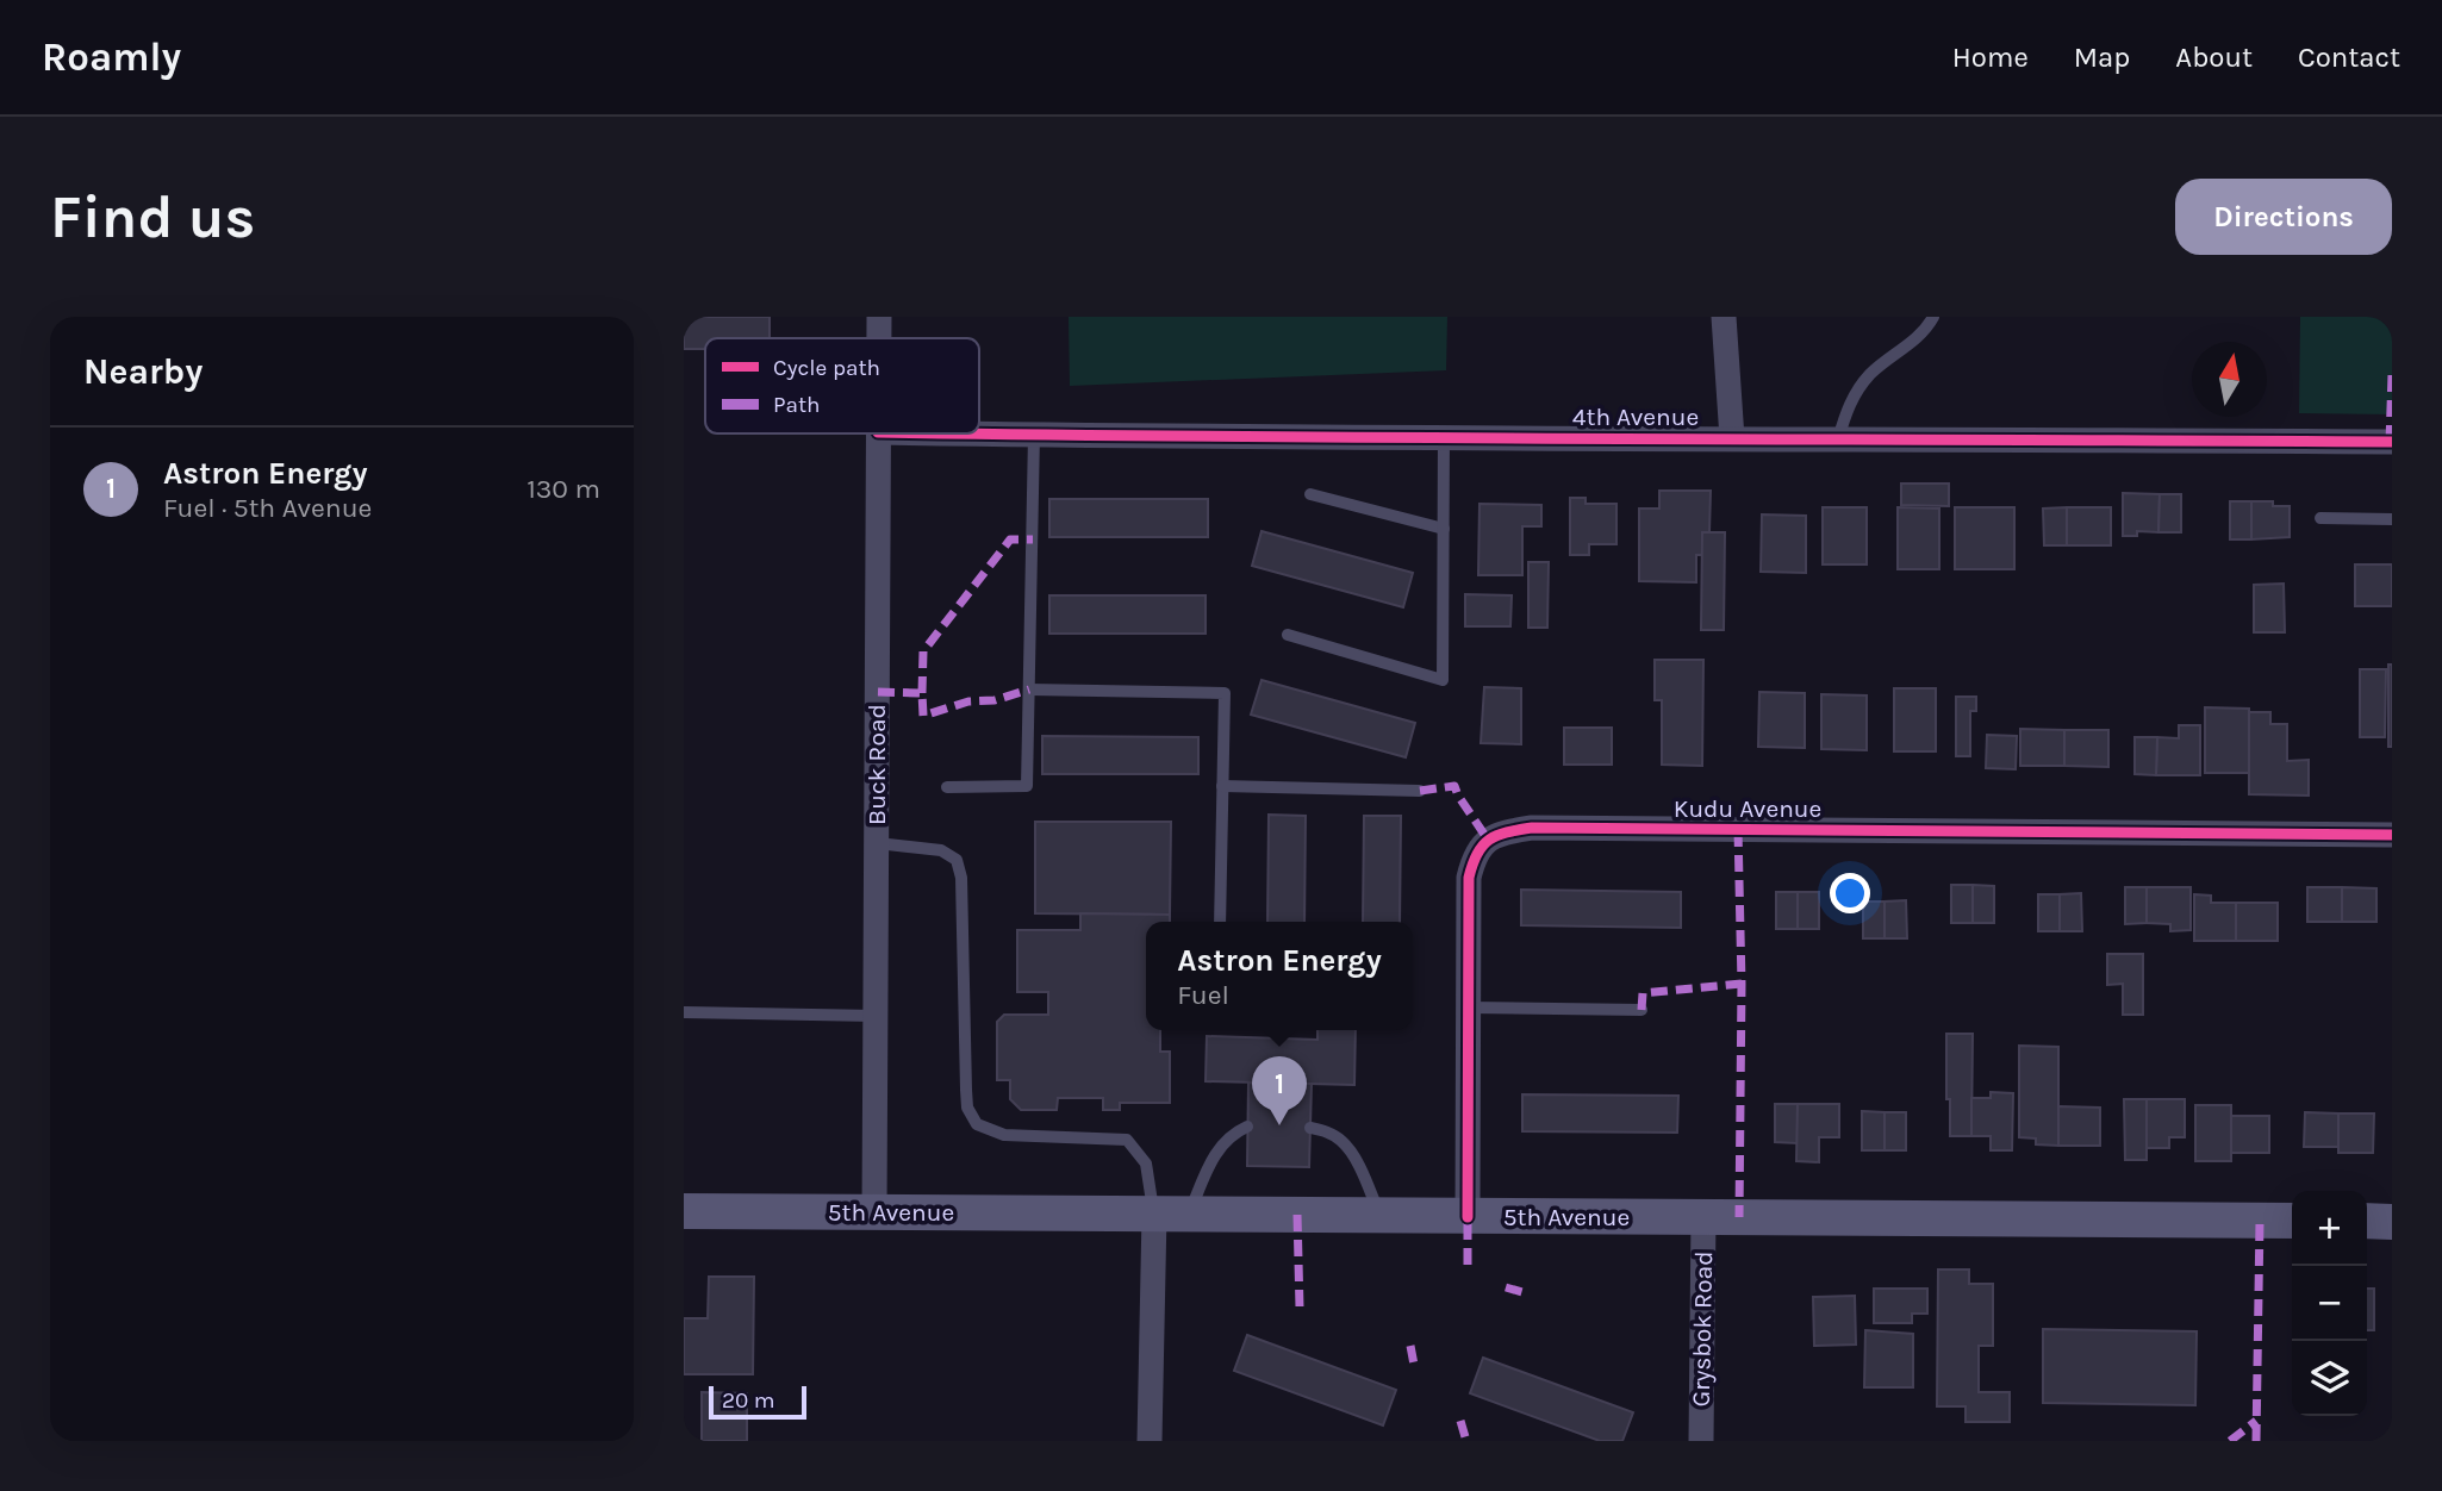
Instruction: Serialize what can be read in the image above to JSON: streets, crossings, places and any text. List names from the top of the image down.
{
  "streets": {
    "main road": ["5th Avenue"],
    "street": [
      "4th Avenue",
      "Buck Road",
      "Kudu Avenue",
      "Grysbok Road"
    ]
  },
  "crossings": [
    ["Buck Road", "5th Avenue"],
    ["Kudu Avenue", "5th Avenue"],
    ["5th Avenue", "Grysbok Road"]
  ],
  "legend": ["Cycle path", "Path"],
  "scale_bar": "20 m",
  "north": "top",
  "page": {
    "header": "Roamly",
    "nav": [
      "Home",
      "Map",
      "About",
      "Contact"
    ],
    "buttons": "Directions",
    "title": "Find us",
    "heading": "Nearby",
    "list": [
      {
        "mark": "1",
        "name": "Astron Energy",
        "note": "Fuel · 5th Avenue",
        "value": "130 m"
      }
    ],
    "popup": ["Astron Energy", "Fuel"],
    "pins": "1",
    "map_buttons": ["+", "−"],
    "scale": "20 m"
  }
}
